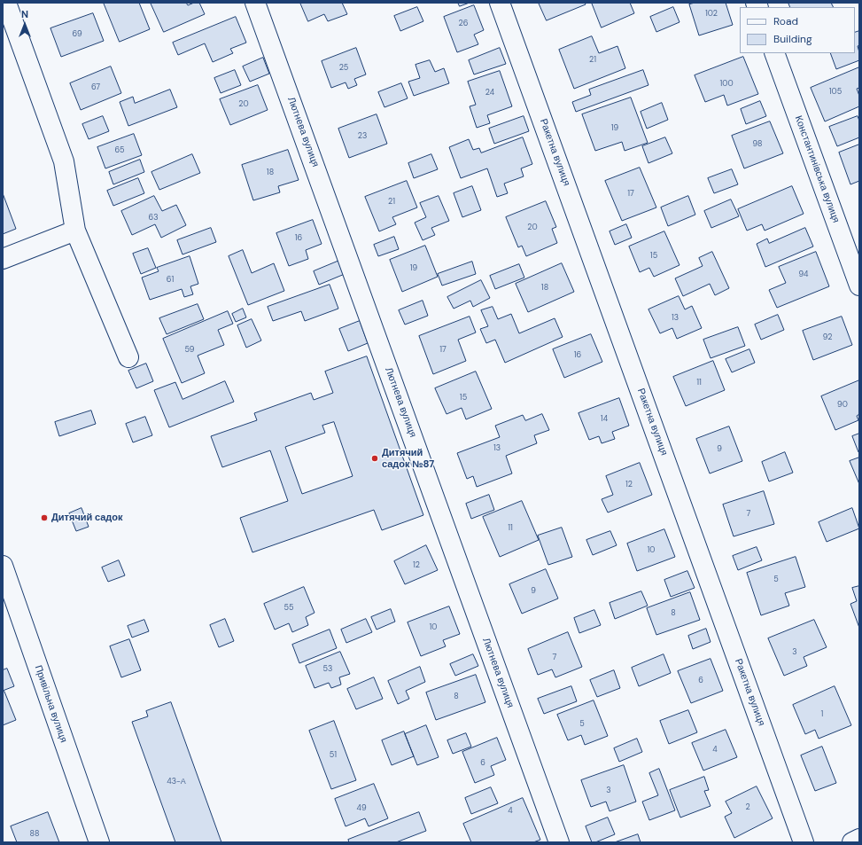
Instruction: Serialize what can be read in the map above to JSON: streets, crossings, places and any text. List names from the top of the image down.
{
  "streets": {
    "street": [
      "Лютнева вулиця",
      "Ракетна вулиця",
      "Константинівська вулиця",
      "Привільна вулиця"
    ]
  },
  "places": ["Дитячий садок №87", "Дитячий садок"],
  "house_numbers": [
    "102",
    "26",
    "69",
    "21",
    "25",
    "100",
    "67",
    "105",
    "24",
    "20",
    "19",
    "23",
    "98",
    "65",
    "18",
    "17",
    "21",
    "63",
    "20",
    "16",
    "15",
    "19",
    "94",
    "61",
    "18",
    "13",
    "92",
    "59",
    "17",
    "16",
    "11",
    "15",
    "90",
    "14",
    "13",
    "9",
    "12",
    "7",
    "11",
    "10",
    "12",
    "5",
    "9",
    "55",
    "8",
    "10",
    "3",
    "7",
    "53",
    "6",
    "8",
    "1",
    "5",
    "4",
    "51",
    "6",
    "43-А",
    "3",
    "2",
    "49",
    "4",
    "88"
  ],
  "legend": ["Road", "Building"],
  "north": "top"
}
